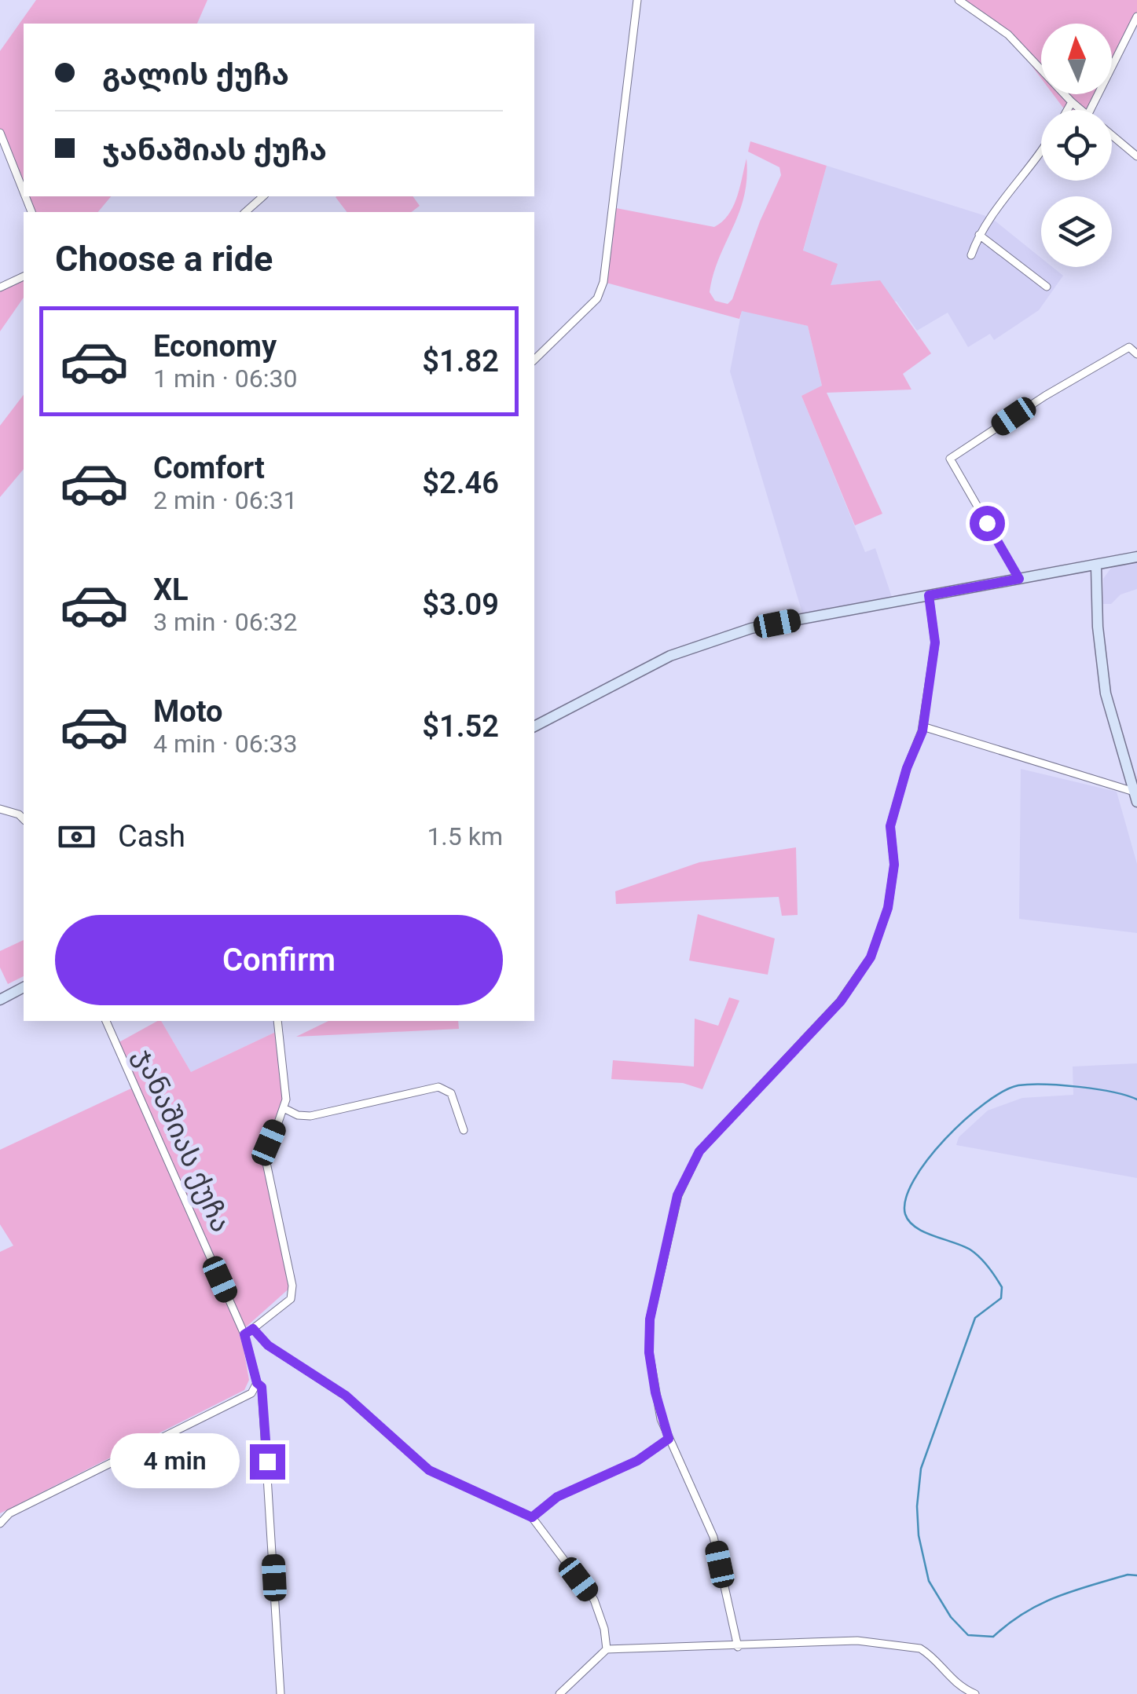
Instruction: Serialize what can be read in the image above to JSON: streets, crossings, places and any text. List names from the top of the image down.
{
  "streets": {
    "street": ["ჯანაშიას ქუჩა"]
  },
  "north": "top",
  "page": {
    "banner": ["გალის ქუჩა", "ჯანაშიას ქუჩა"],
    "heading": "Choose a ride",
    "list": [
      {
        "name": "Economy",
        "note": "1 min · 06:30",
        "value": "$1.82"
      },
      {
        "name": "Comfort",
        "note": "2 min · 06:31",
        "value": "$2.46"
      },
      {
        "name": "XL",
        "note": "3 min · 06:32",
        "value": "$3.09"
      },
      {
        "name": "Moto",
        "note": "4 min · 06:33",
        "value": "$1.52"
      }
    ],
    "pay": ["Cash", "1.5 km"],
    "buttons": "Confirm",
    "bubble": "4 min"
  }
}
